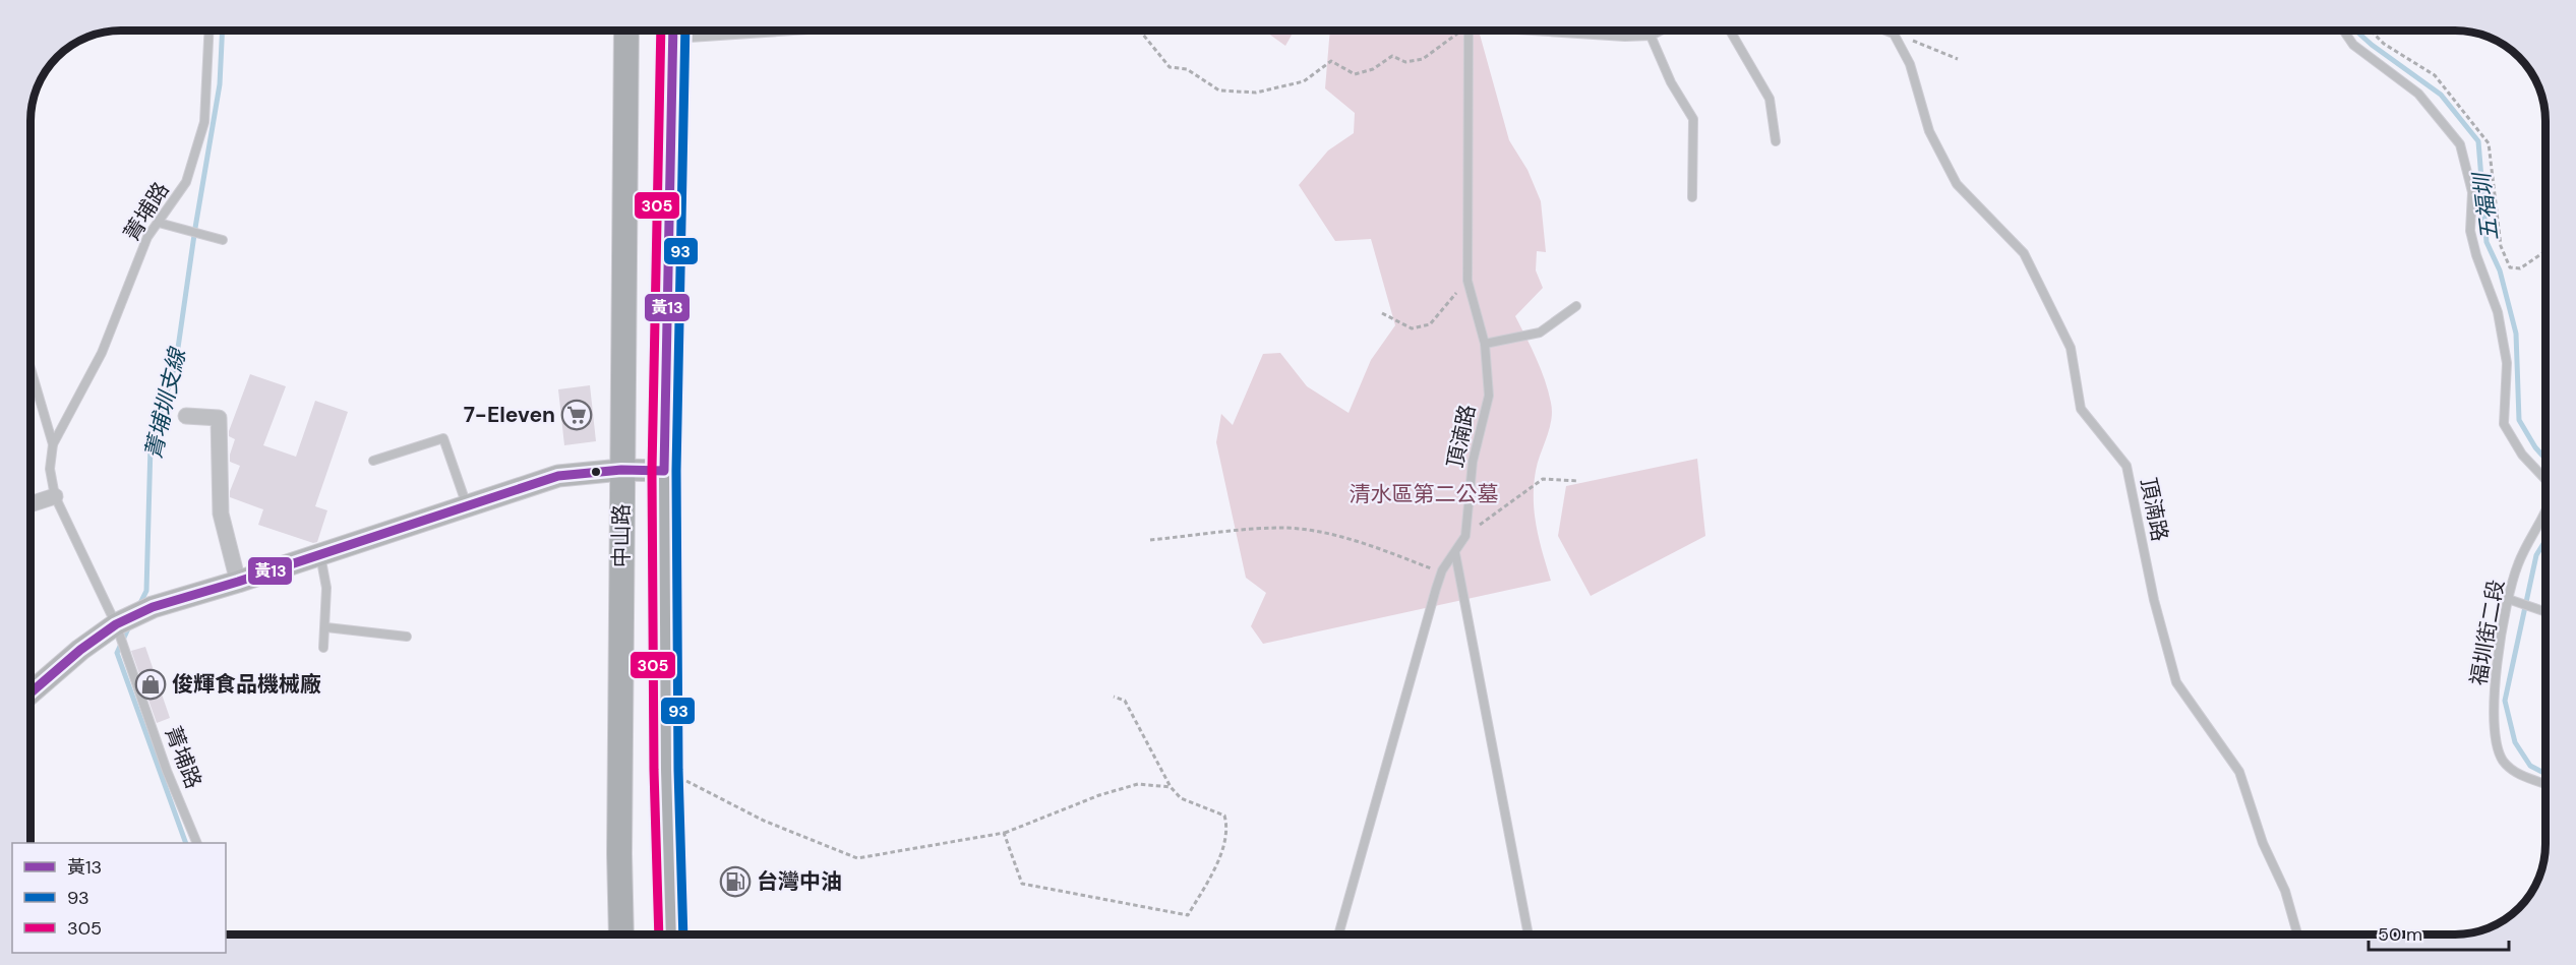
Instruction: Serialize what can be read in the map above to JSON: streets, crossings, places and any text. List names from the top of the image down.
{
  "streets": {
    "main road": ["中山路"],
    "lane": ["菁埔路", "頂湳路", "福圳街二段"]
  },
  "water": ["五福圳", "菁埔圳支線"],
  "parks": ["清水區第二公墓"],
  "places": {
    "supermarket": ["7-Eleven"],
    "shop": ["俊輝食品機械廠"],
    "fuel station": ["台灣中油"]
  },
  "lines": ["transit line 黃13", "transit line 93", "transit line 305"],
  "legend": ["黃13", "93", "305"],
  "scale_bar": "50 m"
}
